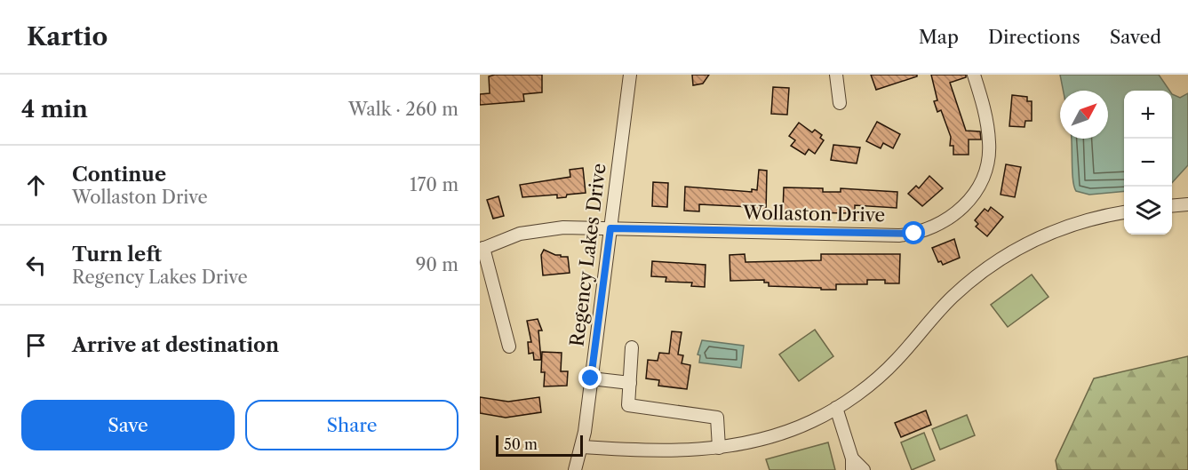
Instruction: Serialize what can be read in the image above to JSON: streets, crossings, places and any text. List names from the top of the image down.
{
  "streets": {
    "street": ["Wollaston Drive", "Regency Lakes Drive"]
  },
  "crossings": [
    ["Wollaston Drive", "Regency Lakes Drive"]
  ],
  "scale_bar": "50 m",
  "north": "top right",
  "page": {
    "header": "Kartio",
    "nav": ["Map", "Directions", "Saved"],
    "heading": ["4 min", "Walk · 260 m"],
    "map_buttons": ["+", "−"],
    "list": [
      ["Continue", "Wollaston Drive", "170 m"],
      ["Turn left", "Regency Lakes Drive", "90 m"],
      "Arrive at destination"
    ],
    "buttons": ["Save", "Share"],
    "scale": "50 m"
  }
}
